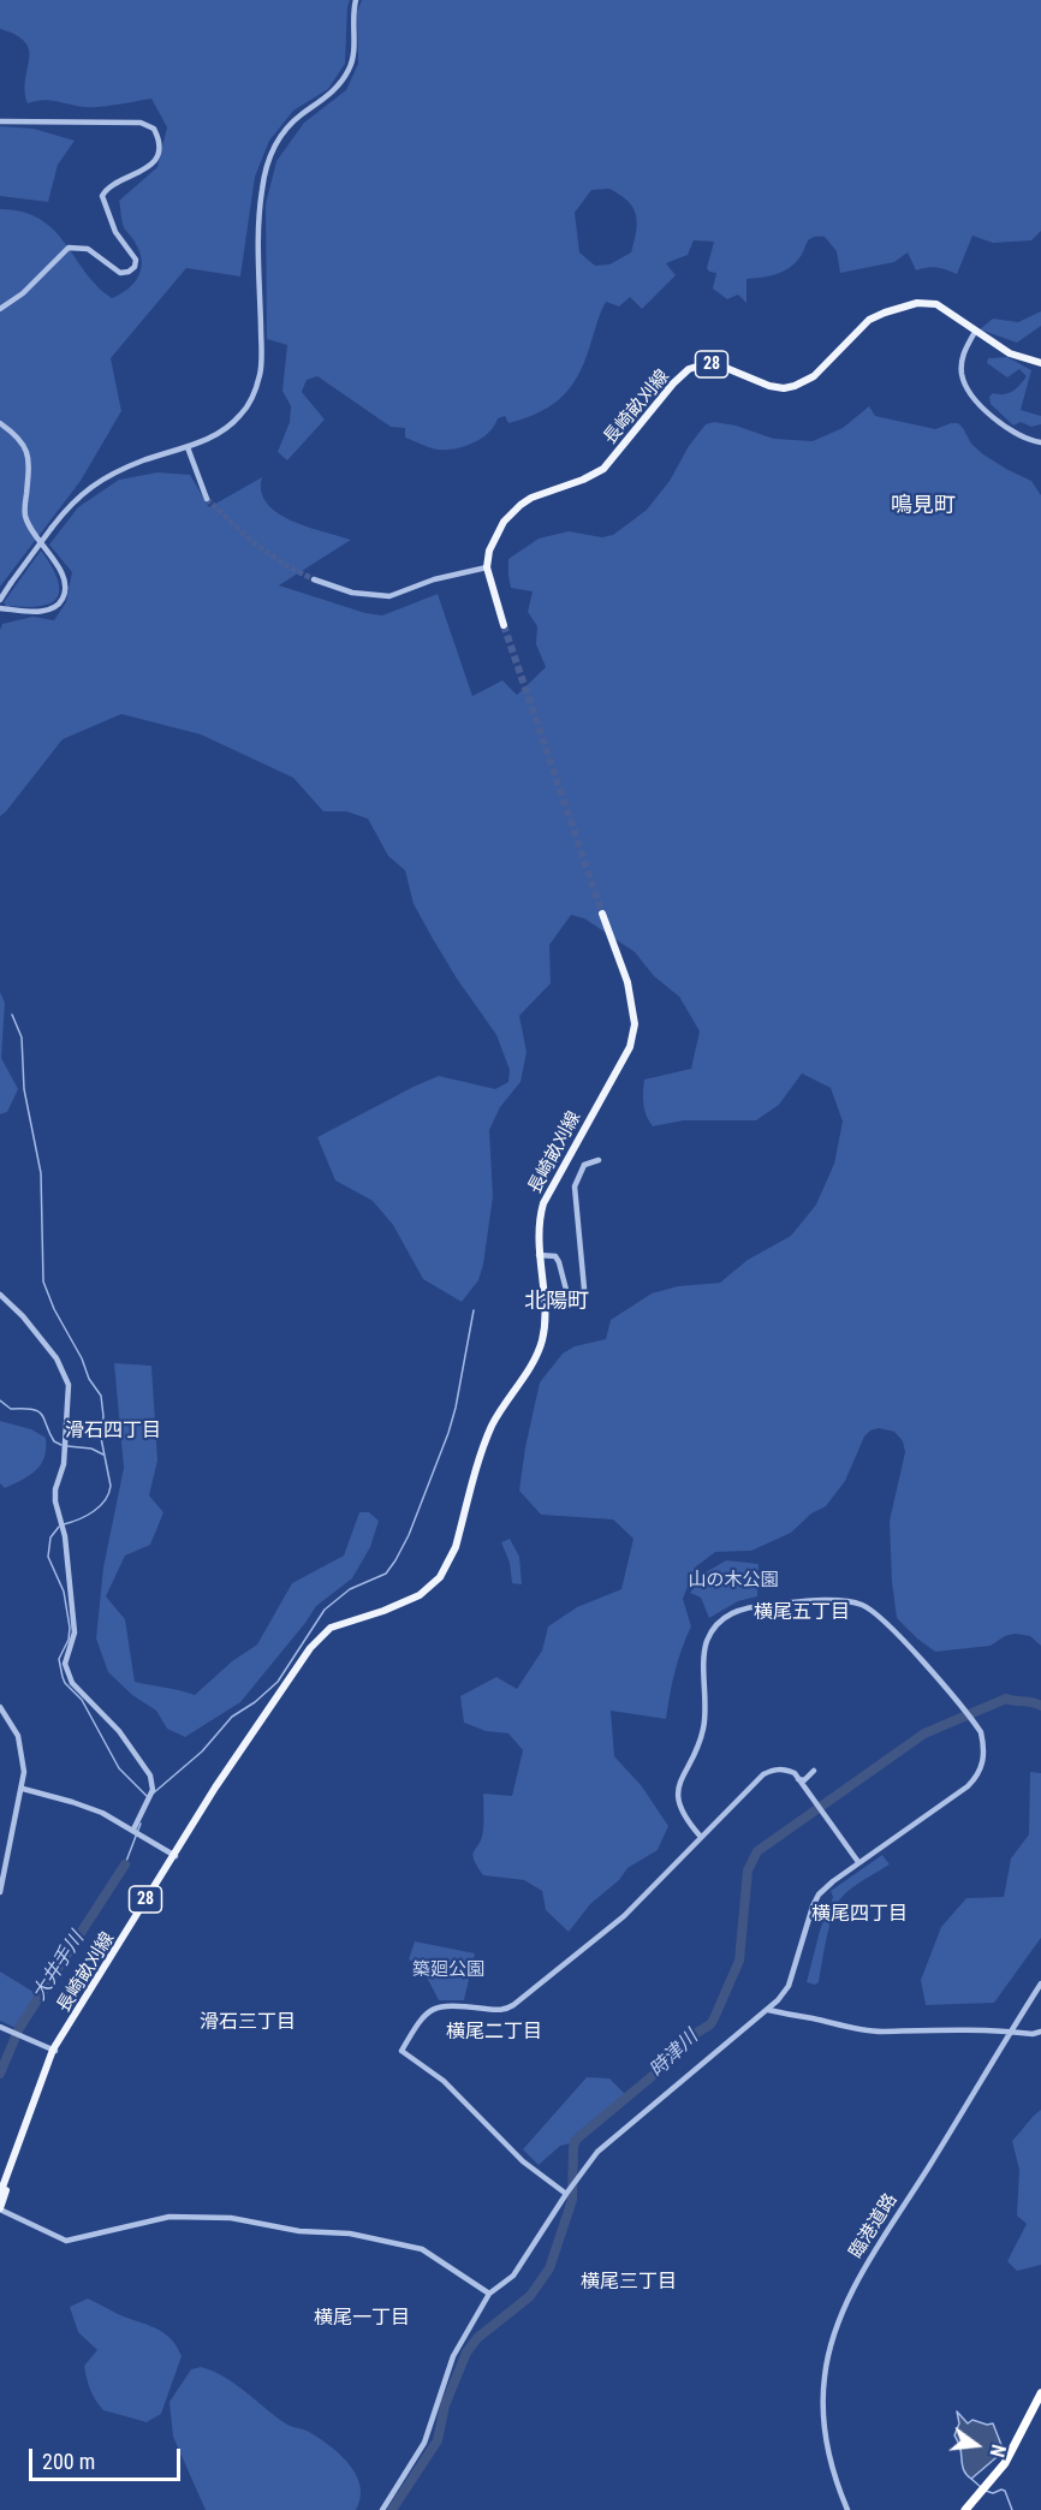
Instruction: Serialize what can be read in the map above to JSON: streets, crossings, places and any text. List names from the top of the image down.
{
  "streets": {
    "main road": ["28", "長崎畝刈線"],
    "street": ["臨港道路"]
  },
  "districts": [
    "鳴見町",
    "北陽町",
    "滑石四丁目",
    "横尾五丁目",
    "横尾四丁目",
    "滑石三丁目",
    "横尾二丁目",
    "横尾三丁目",
    "横尾一丁目"
  ],
  "water": ["大井手川", "時津川"],
  "parks": ["山の木公園", "築廻公園"],
  "scale_bar": "200 m",
  "north": "right"
}
